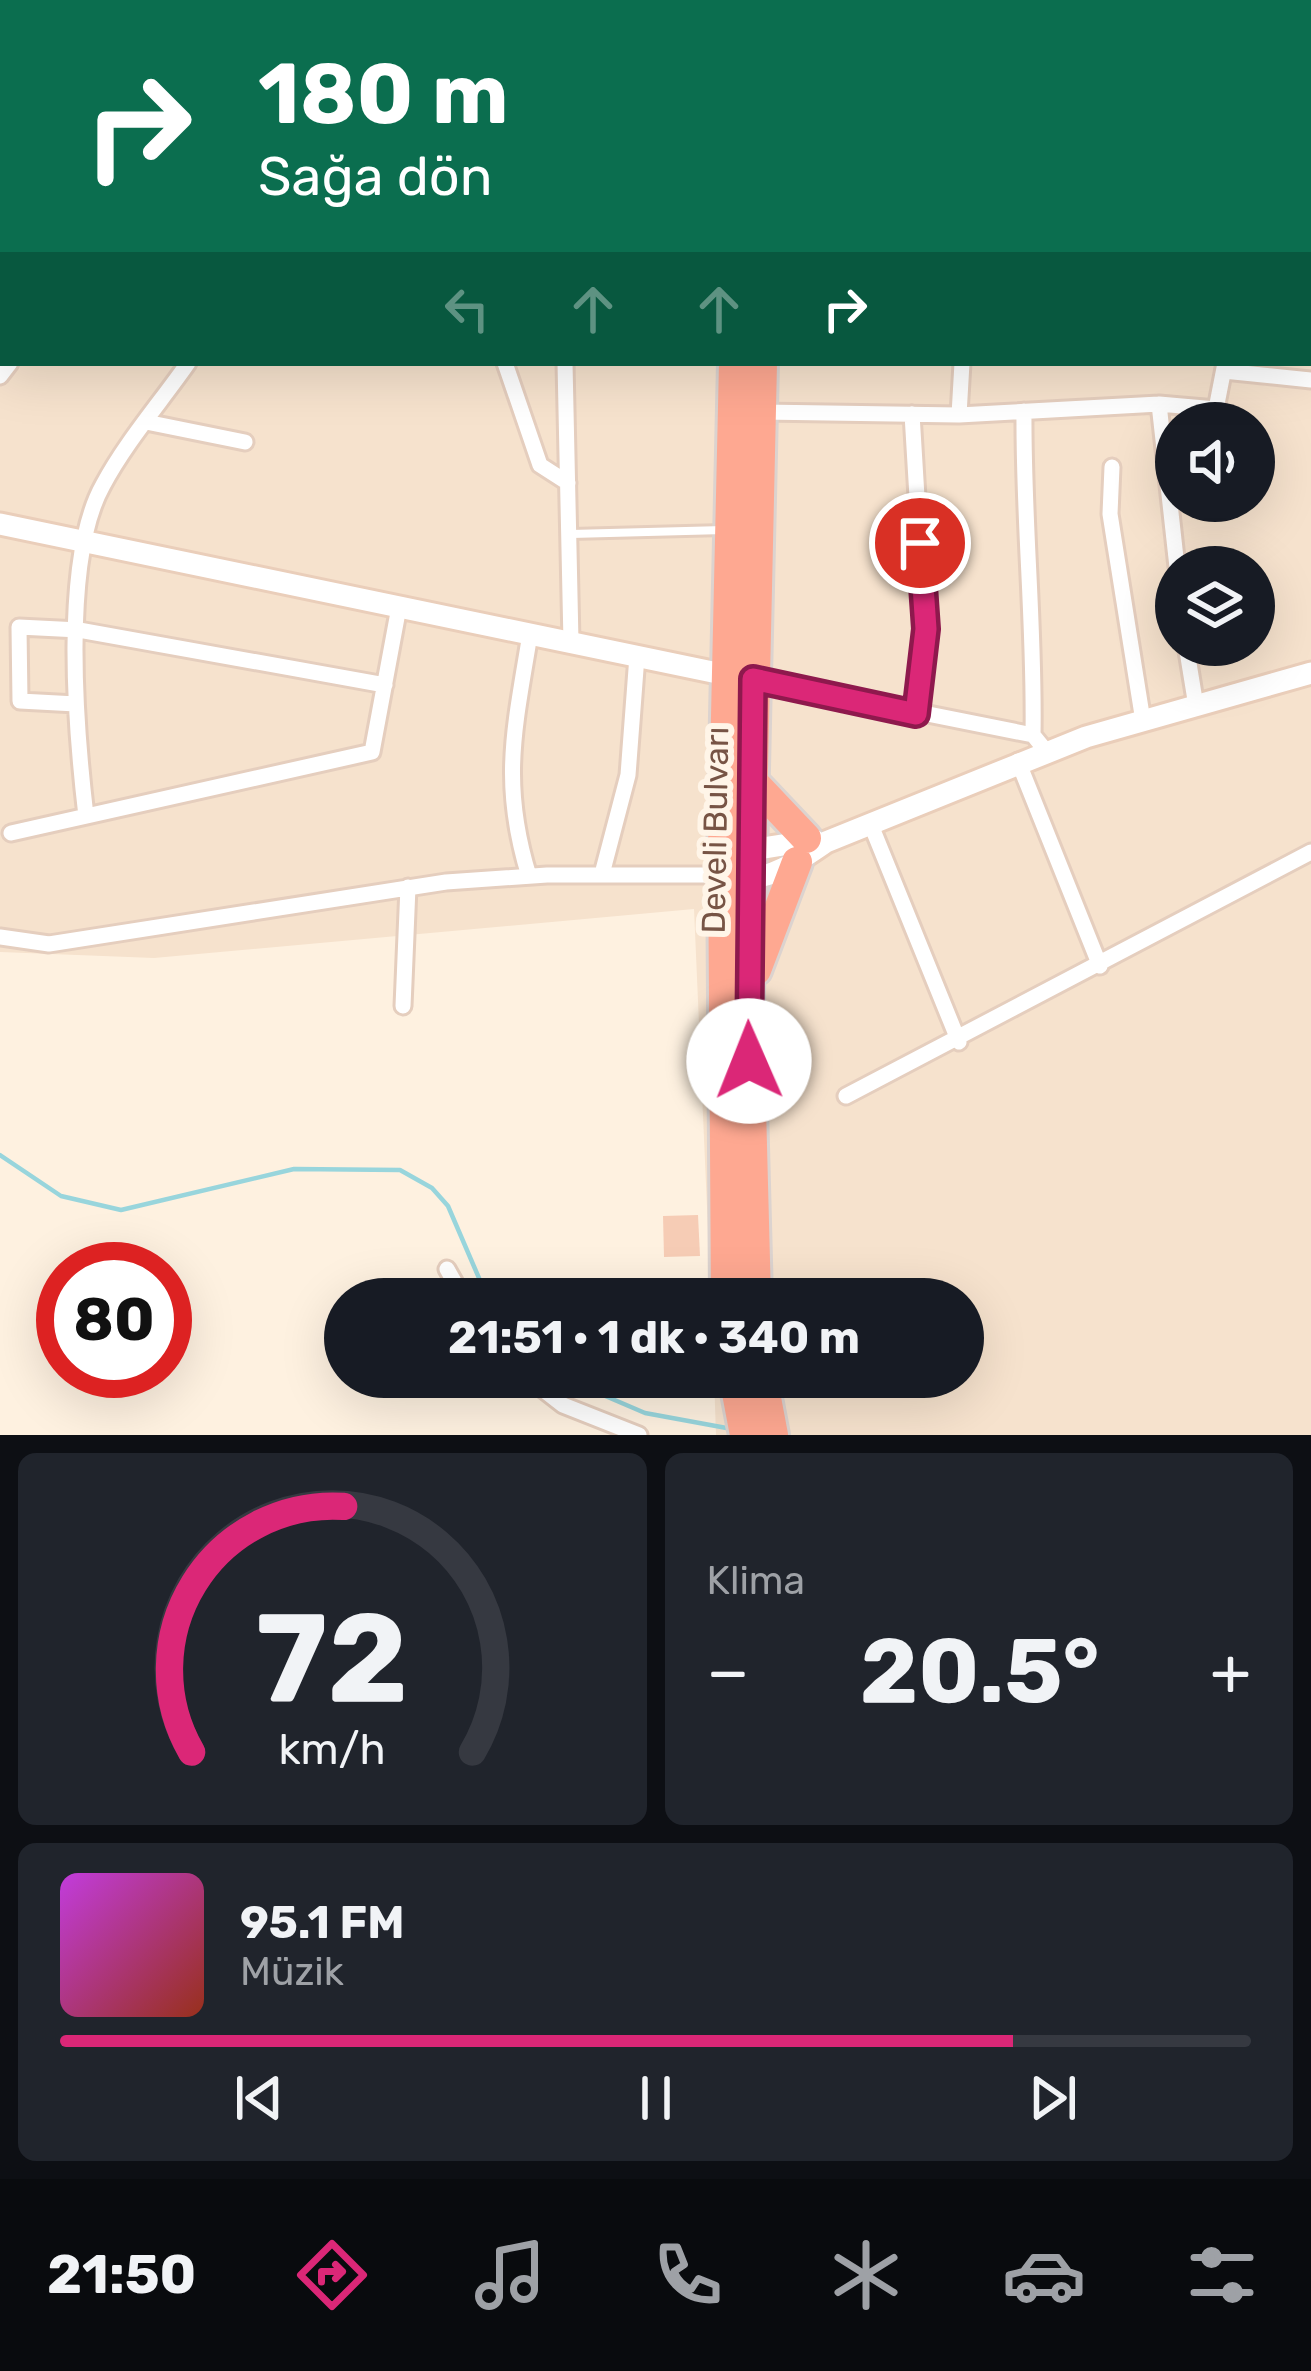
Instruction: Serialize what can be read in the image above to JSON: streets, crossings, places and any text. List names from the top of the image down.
{
  "streets": {
    "highway": ["Develi Bulvarı"]
  },
  "page": {
    "turn": ["180 m", "Sağa dön"],
    "limit": "80",
    "trip": "21:51 · 1 dk · 340 m",
    "tile": "Klima",
    "heat": ["−", "20.5°", "+"],
    "song": ["95.1 FM", "Müzik"],
    "tabs": "21:50",
    "gauge": ["72", "km/h"]
  }
}
